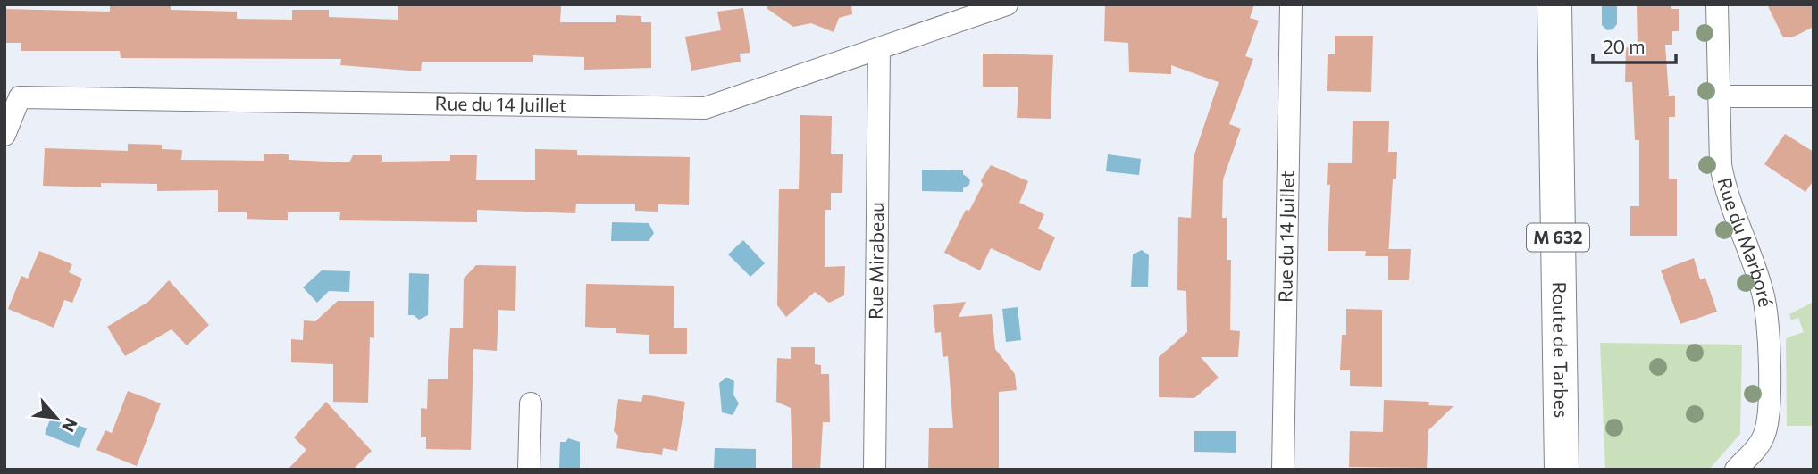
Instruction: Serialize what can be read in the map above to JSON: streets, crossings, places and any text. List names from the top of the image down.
{
  "streets": {
    "main road": ["M 632", "Route de Tarbes"],
    "street": ["Rue du 14 Juillet", "Rue du Marboré", "Rue Mirabeau"]
  },
  "crossings": [
    ["Rue du 14 Juillet", "Rue Mirabeau"]
  ],
  "scale_bar": "20 m",
  "north": "bottom right"
}
